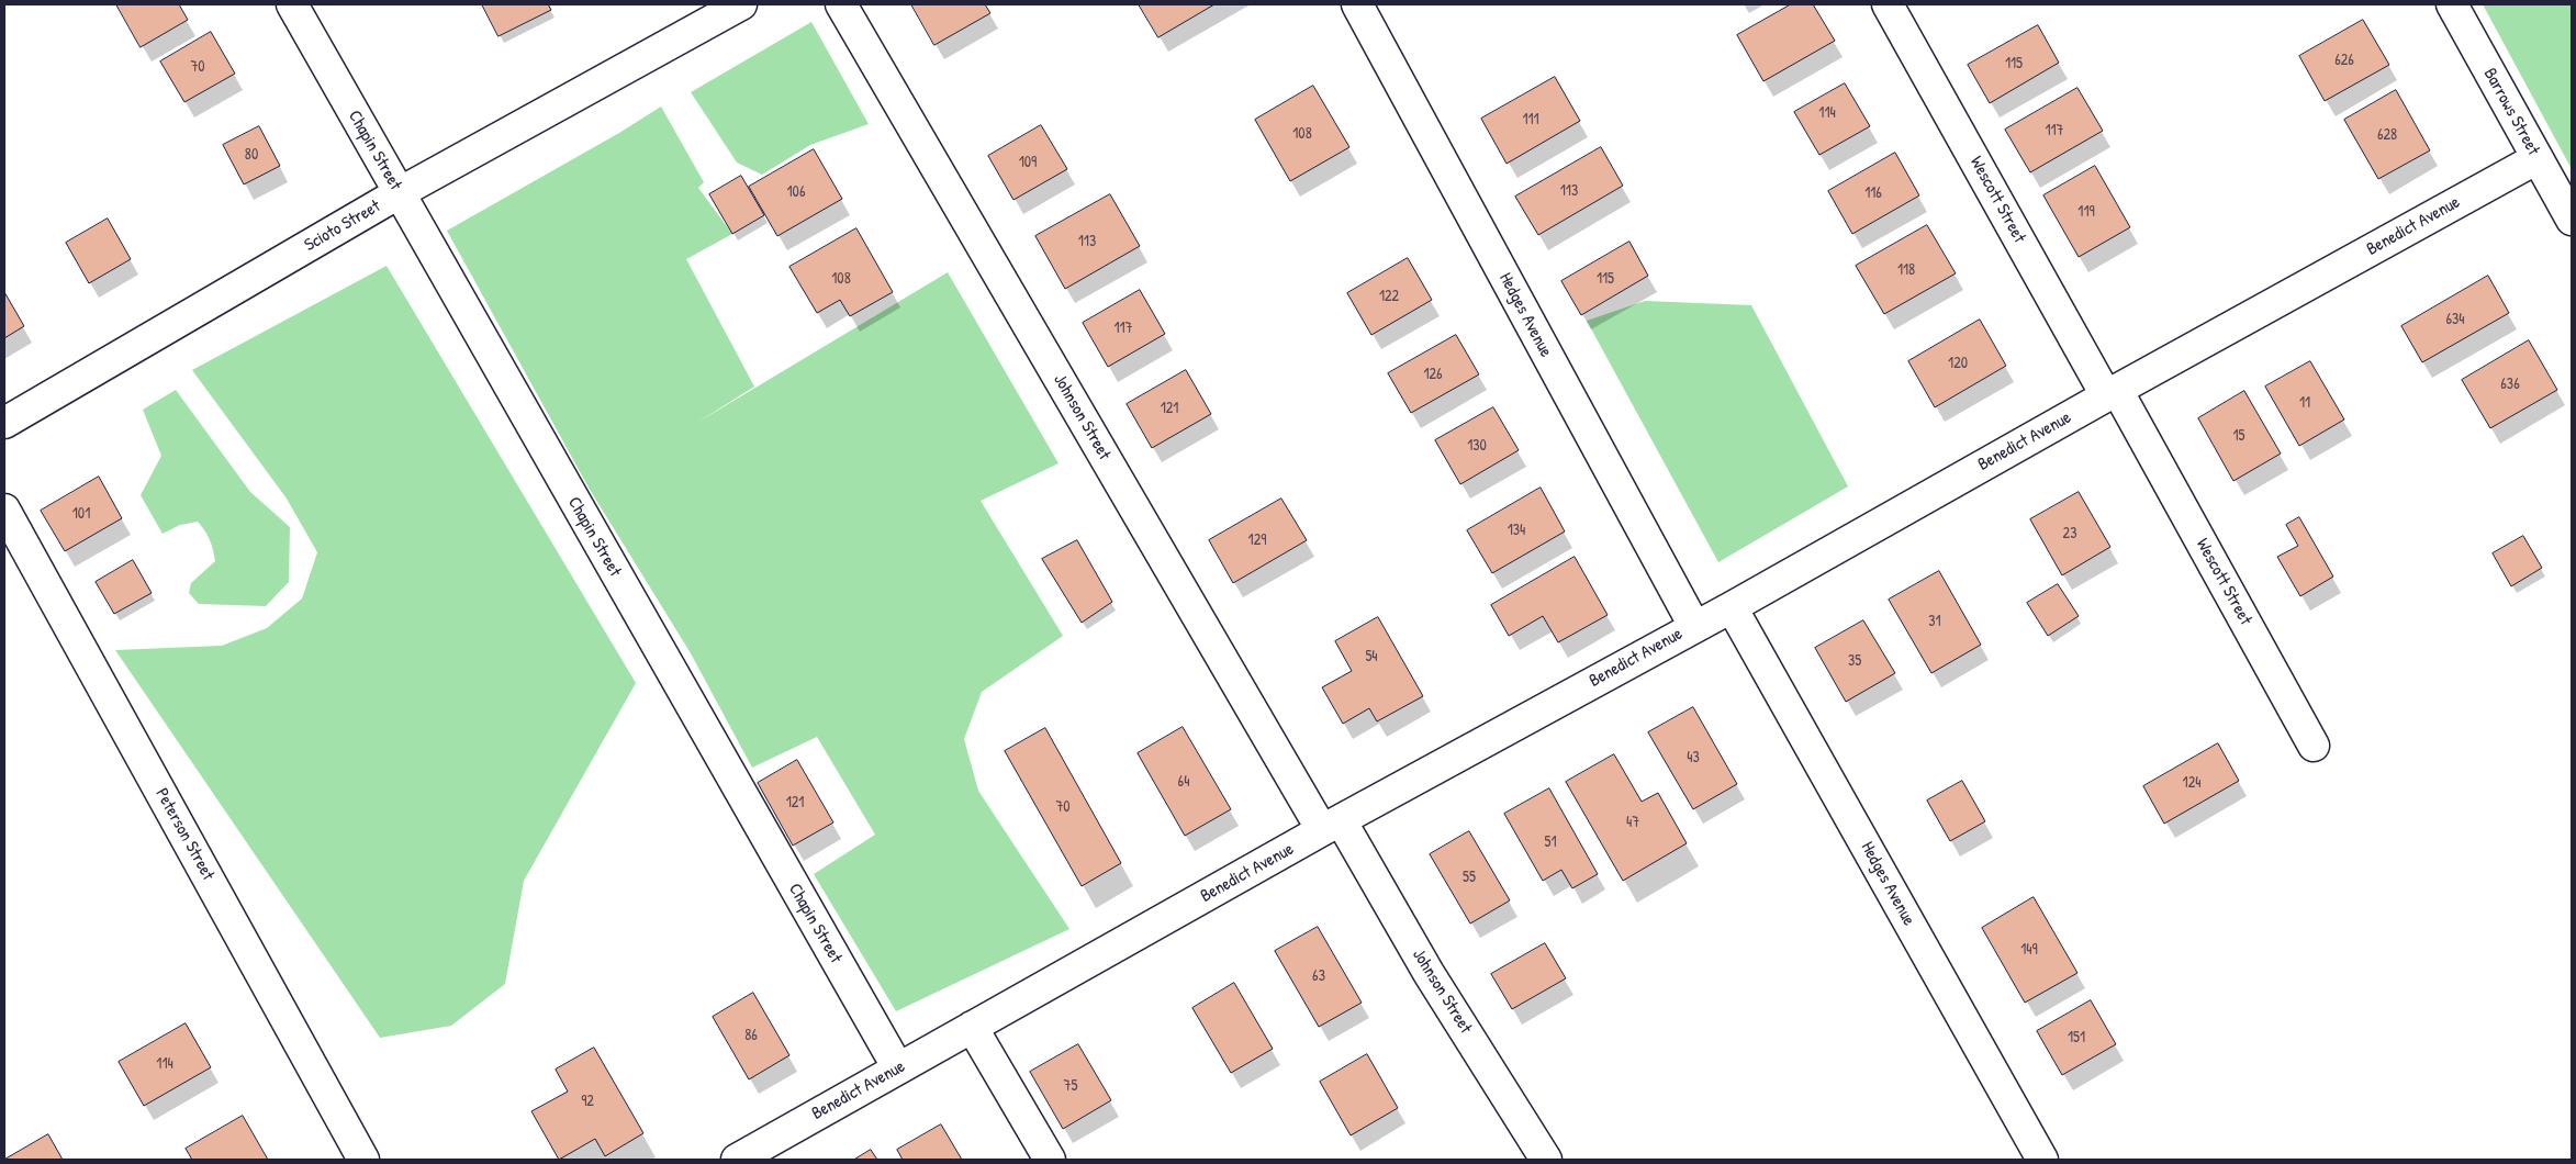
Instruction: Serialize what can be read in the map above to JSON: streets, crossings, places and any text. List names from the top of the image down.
{
  "streets": {
    "street": [
      "Barrows Street",
      "Chapin Street",
      "Wescott Street",
      "Scioto Street",
      "Benedict Avenue",
      "Hedges Avenue",
      "Johnson Street",
      "Peterson Street"
    ]
  },
  "crossings": [
    ["Barrows Street", "Benedict Avenue"],
    ["Chapin Street", "Scioto Street"],
    ["Chapin Street", "Benedict Avenue"],
    ["Wescott Street", "Benedict Avenue"],
    ["Benedict Avenue", "Hedges Avenue"],
    ["Benedict Avenue", "Johnson Street"]
  ],
  "house_numbers": [
    "626",
    "115",
    "70",
    "114",
    "111",
    "117",
    "108",
    "628",
    "80",
    "109",
    "113",
    "106",
    "116",
    "119",
    "113",
    "118",
    "108",
    "115",
    "122",
    "634",
    "117",
    "120",
    "126",
    "636",
    "11",
    "121",
    "15",
    "130",
    "101",
    "134",
    "23",
    "129",
    "31",
    "54",
    "35",
    "43",
    "64",
    "124",
    "121",
    "70",
    "47",
    "51",
    "55",
    "149",
    "63",
    "86",
    "151",
    "114",
    "75",
    "92"
  ]
}
